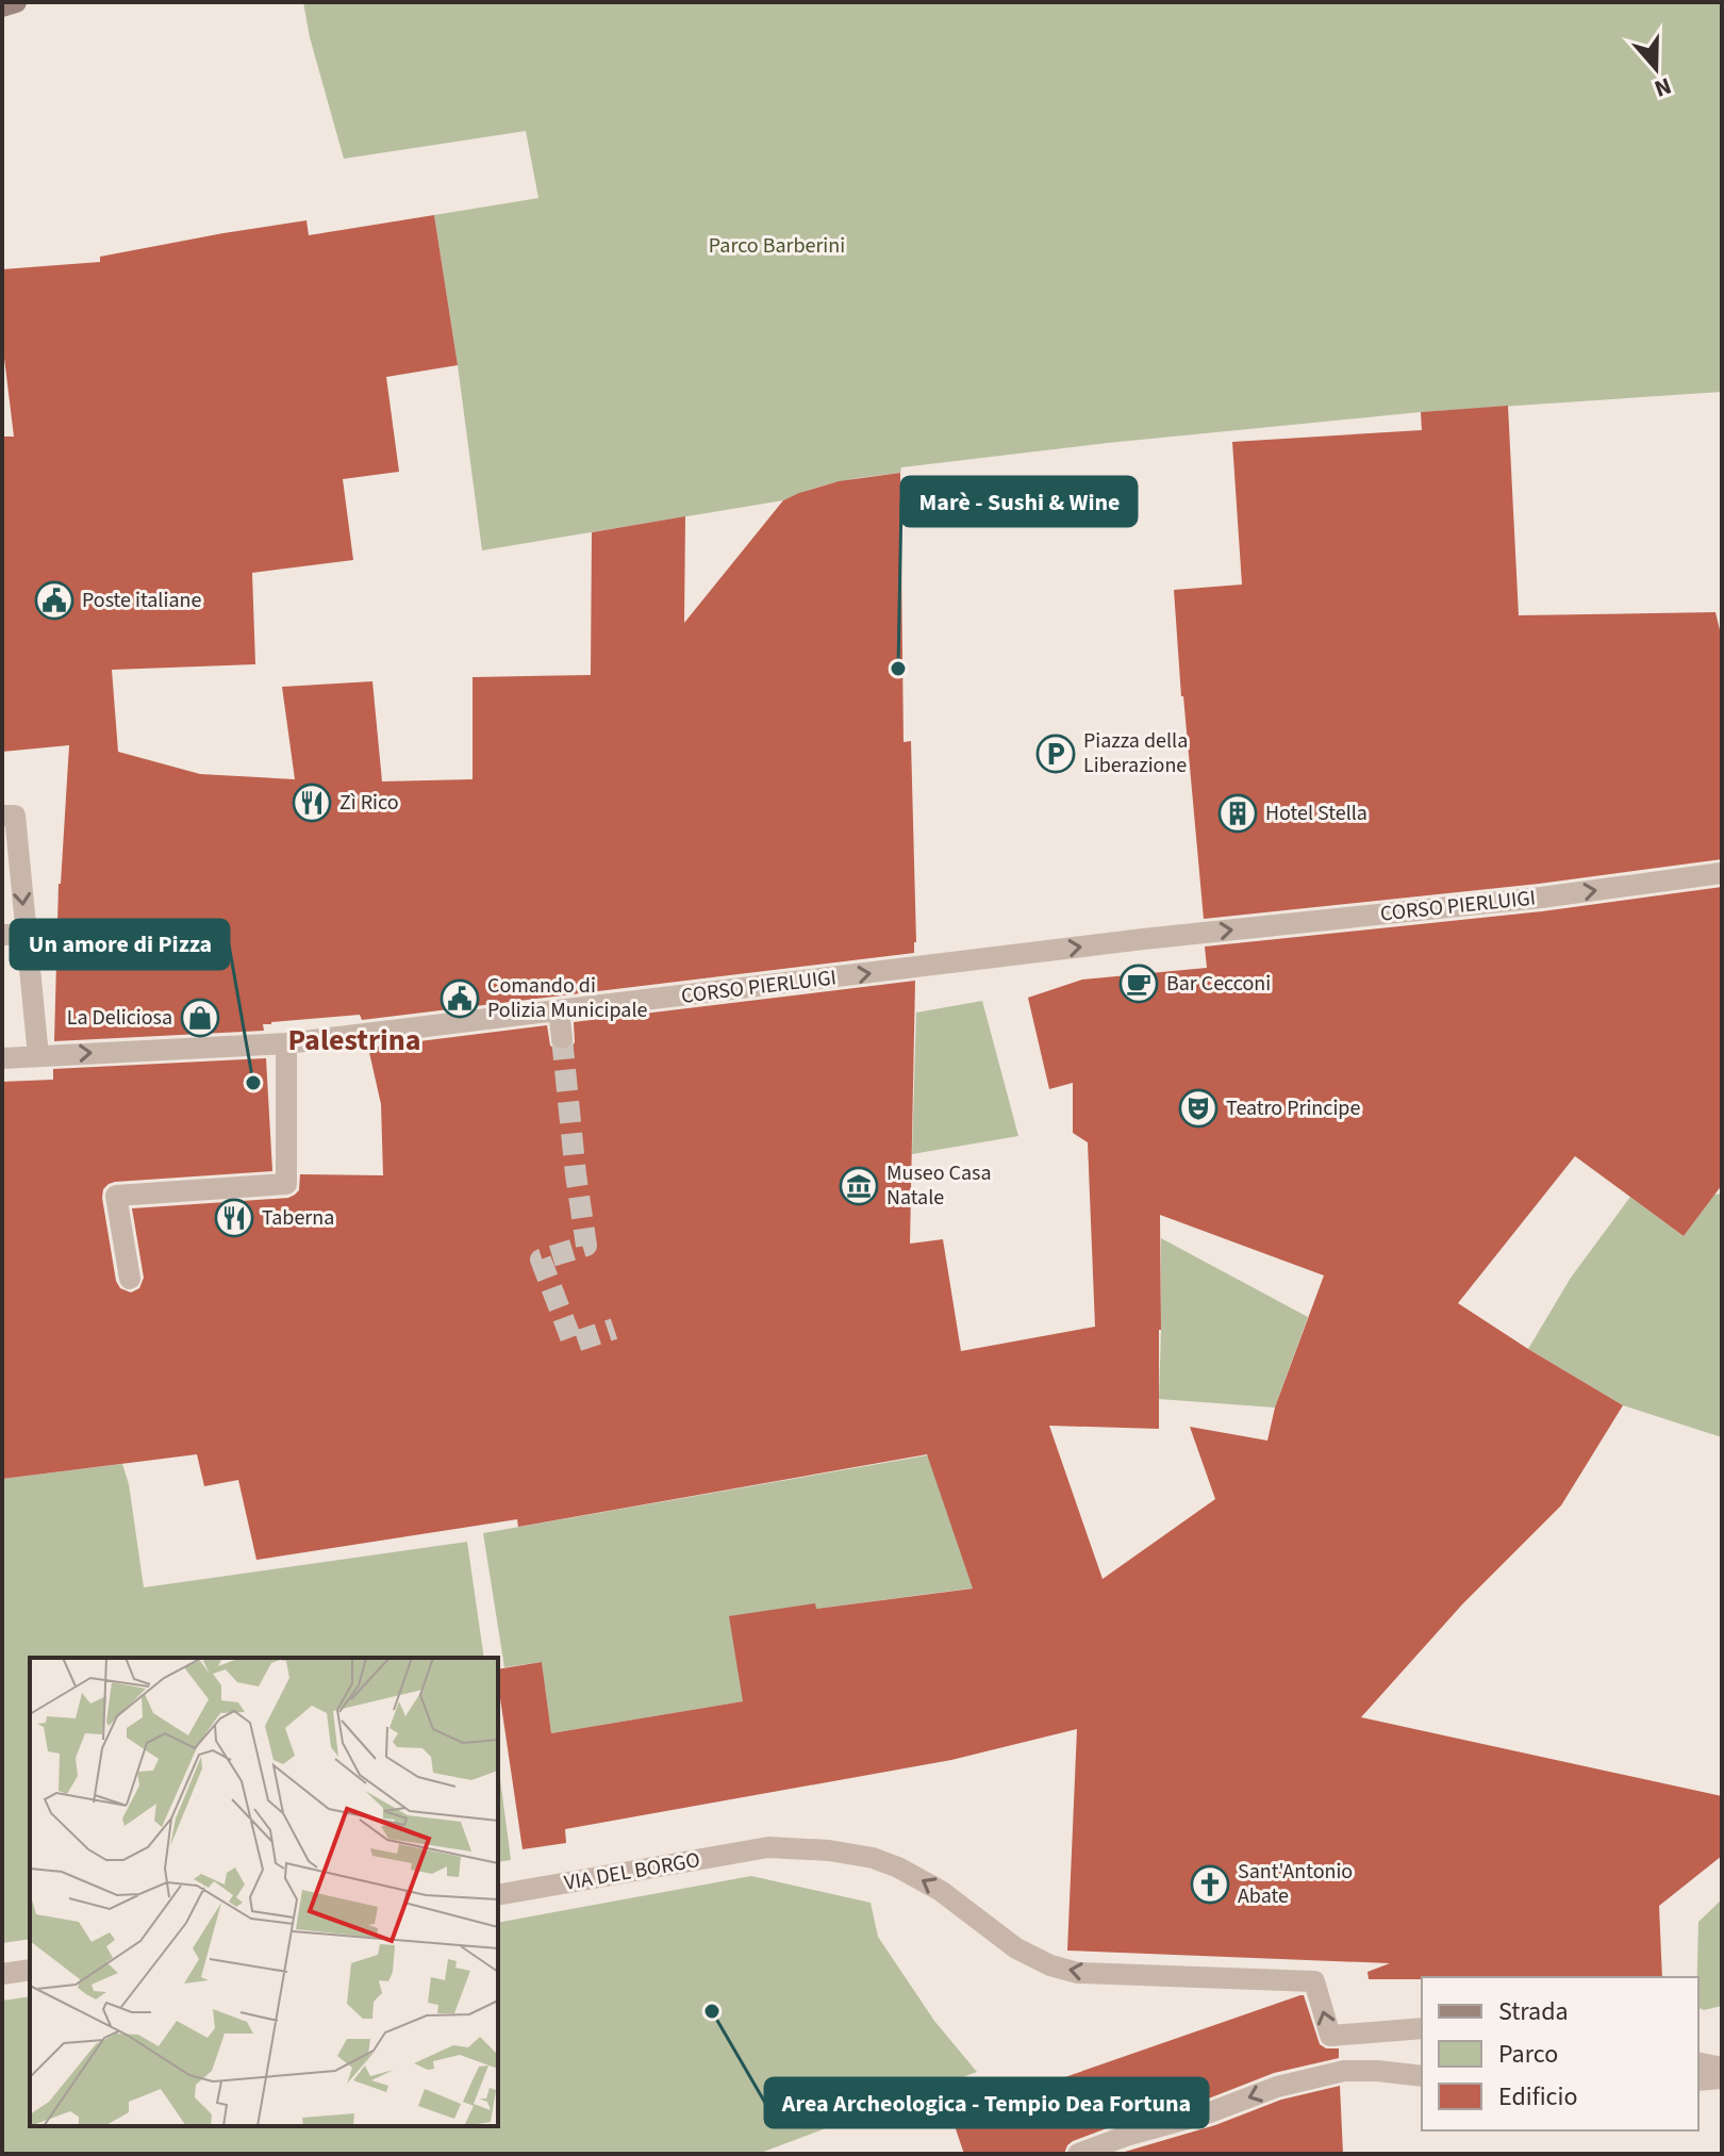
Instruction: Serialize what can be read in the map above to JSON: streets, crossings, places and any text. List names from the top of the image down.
{
  "streets": {
    "street": ["CORSO PIERLUIGI", "VIA DEL BORGO"]
  },
  "one_way": ["CORSO PIERLUIGI"],
  "districts": ["Palestrina"],
  "parks": ["Parco Barberini"],
  "places": {
    "public building": ["Poste italiane", "Comando di Polizia Municipale"],
    "other": ["Marè - Sushi & Wine", "Un amore di Pizza", "Area Archeologica - Tempio Dea Fortuna"],
    "parking": ["Piazza della Liberazione"],
    "restaurant": ["Zì Rico", "Taberna"],
    "building": ["Hotel Stella"],
    "cafe": ["Bar Cecconi"],
    "shop": ["La Deliciosa"],
    "theatre": ["Teatro Principe"],
    "museum": ["Museo Casa Natale"],
    "church": ["Sant'Antonio Abate"]
  },
  "legend": ["Strada", "Parco", "Edificio"],
  "north": "bottom"
}
